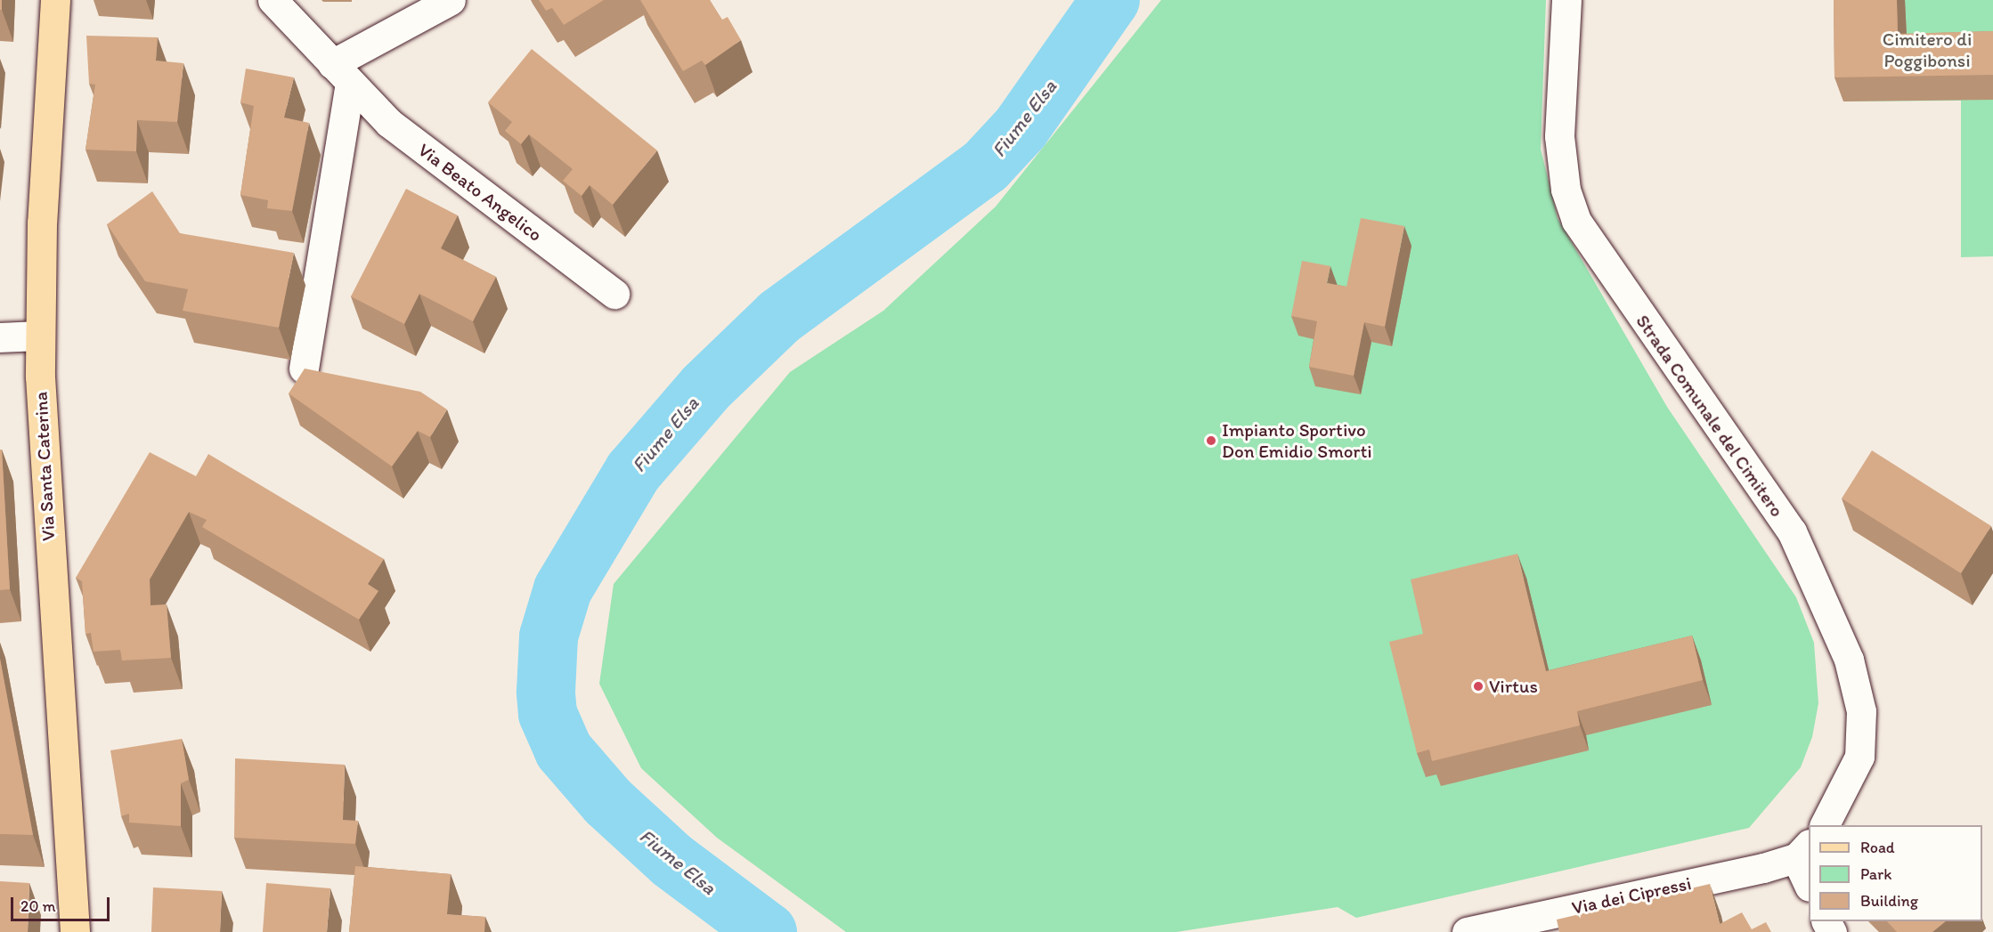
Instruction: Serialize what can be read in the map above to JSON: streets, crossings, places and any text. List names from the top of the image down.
{
  "streets": {
    "main road": ["Via Santa Caterina"],
    "street": ["Via Beato Angelico", "Strada Comunale del Cimitero", "Via dei Cipressi"]
  },
  "water": ["Fiume Elsa"],
  "parks": ["Cimitero di Poggibonsi"],
  "places": ["Impianto Sportivo Don Emidio Smorti", "Virtus"],
  "legend": ["Road", "Park", "Building"],
  "scale_bar": "20 m"
}
